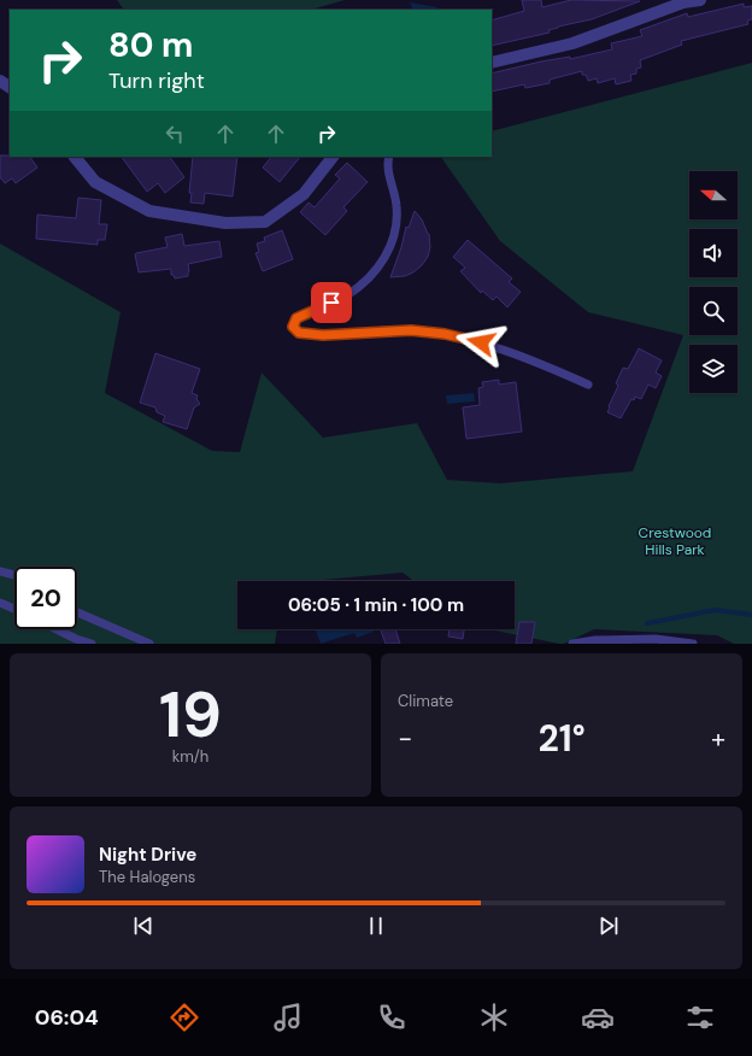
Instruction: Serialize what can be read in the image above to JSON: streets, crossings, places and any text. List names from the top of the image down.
{
  "parks": ["Crestwood Hills Park"],
  "north": "left",
  "page": {
    "turn": ["80 m", "Turn right"],
    "limit": "20",
    "trip": "06:05 · 1 min · 100 m",
    "tile": [
      ["19", "km/h"],
      "Climate"
    ],
    "heat": ["−", "21°", "+"],
    "song": ["Night Drive", "The Halogens"],
    "tabs": "06:04"
  }
}
